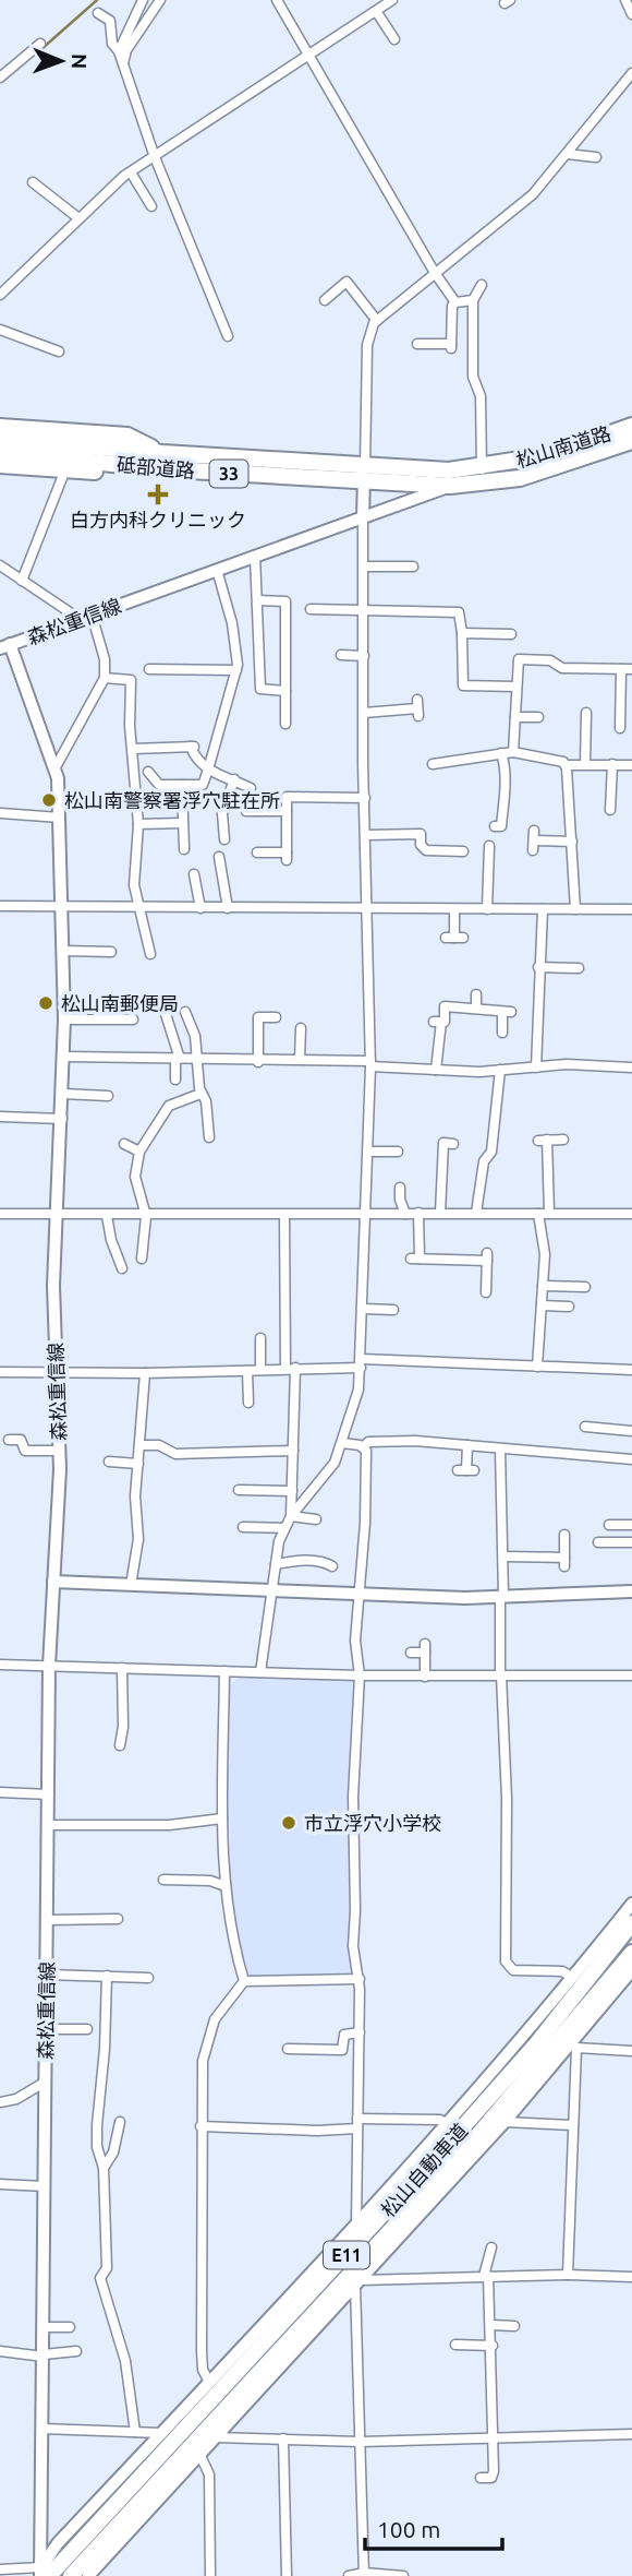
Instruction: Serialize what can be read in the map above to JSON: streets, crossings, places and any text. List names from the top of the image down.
{
  "streets": {
    "highway": [
      "松山南道路",
      "砥部道路",
      "33",
      "松山自動車道",
      "E11"
    ],
    "main road": ["森松重信線"]
  },
  "crossings": [
    ["松山南道路", "砥部道路"],
    ["松山南道路", "森松重信線"],
    ["砥部道路", "森松重信線"],
    ["森松重信線", "松山自動車道"]
  ],
  "places": {
    "health": ["白方内科クリニック"],
    "other": ["松山南警察署浮穴駐在所", "松山南郵便局", "市立浮穴小学校"]
  },
  "scale_bar": "100 m",
  "north": "right"
}
